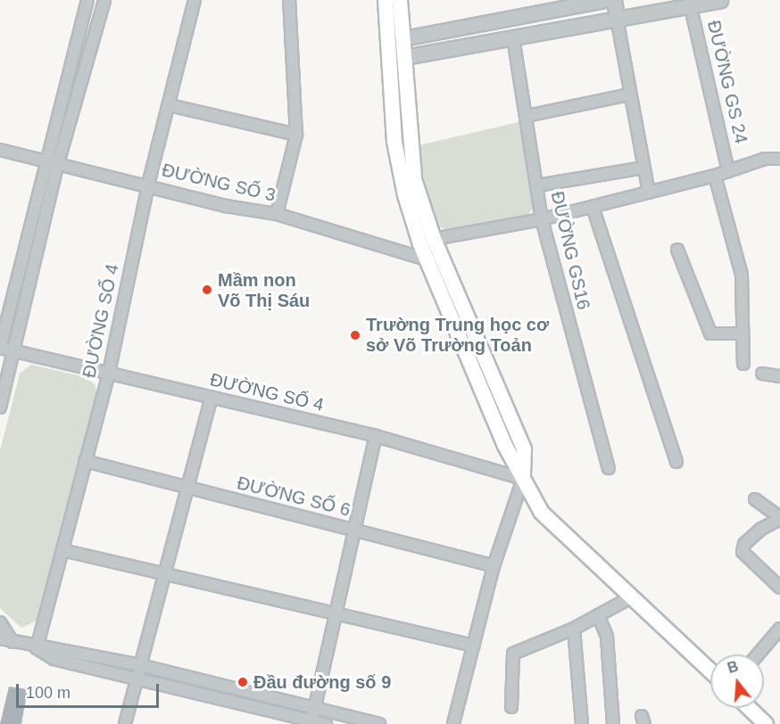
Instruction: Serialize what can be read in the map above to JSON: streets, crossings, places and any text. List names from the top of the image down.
{
  "streets": {
    "street": [
      "ĐƯỜNG GS 24",
      "ĐƯỜNG SỐ 3",
      "ĐƯỜNG GS16",
      "ĐƯỜNG SỐ 4",
      "ĐƯỜNG SỐ 6"
    ]
  },
  "crossings": [
    ["ĐƯỜNG SỐ 3", "ĐƯỜNG SỐ 4"],
    ["ĐƯỜNG SỐ 4", "ĐƯỜNG SỐ 6"]
  ],
  "places": ["Mầm non Võ Thị Sáu", "Trường Trung học cơ sở Võ Trường Toản", "Đầu đường số 9"],
  "scale_bar": "100 m",
  "north": "top"
}
